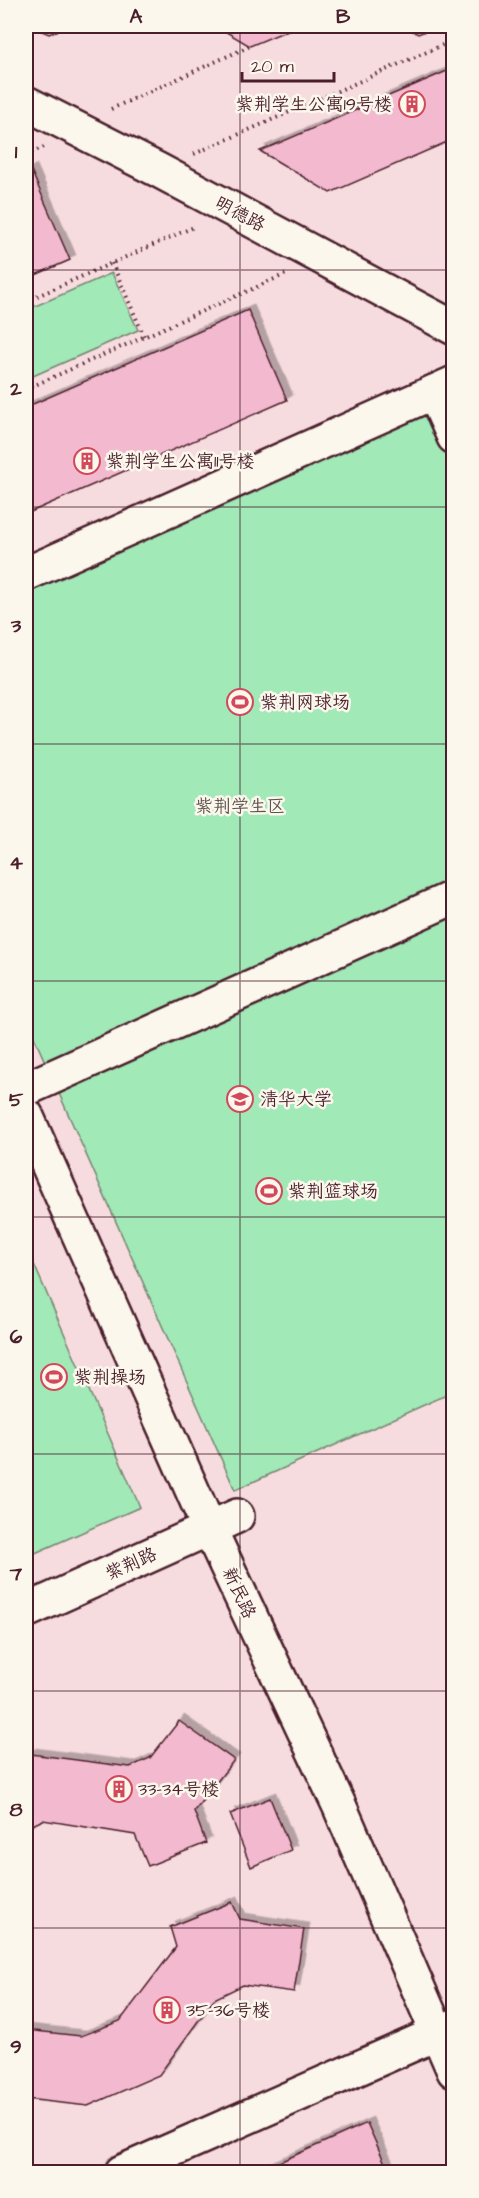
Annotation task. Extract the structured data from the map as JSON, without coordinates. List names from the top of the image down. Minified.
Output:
{"streets":{"street":["明德路","紫荆路","新民路"]},"crossings":[["紫荆路","新民路"]],"parks":["紫荆学生区"],"places":{"building":["紫荆学生公寓19号楼","紫荆学生公寓11号楼","33-34号楼","35-36号楼"],"sports":["紫荆网球场","紫荆篮球场","紫荆操场"],"school or university":["清华大学"]},"scale_bar":"20 m","grid":{"columns":["A","B"],"rows":["1","2","3","4","5","6","7","8","9"]}}
